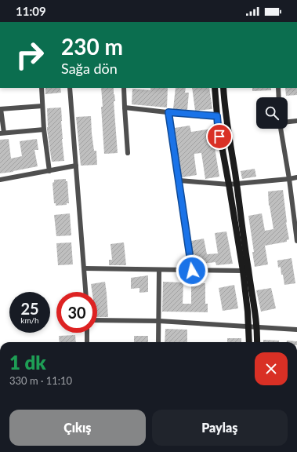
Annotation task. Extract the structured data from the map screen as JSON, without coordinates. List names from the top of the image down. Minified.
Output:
{"page":{"status":"11:09","turn":["230 m","Sağa dön"],"speed":"25 km/h","limit":"30","heading":["1 dk","330 m · 11:10"],"buttons":["Çıkış","Paylaş"]}}
